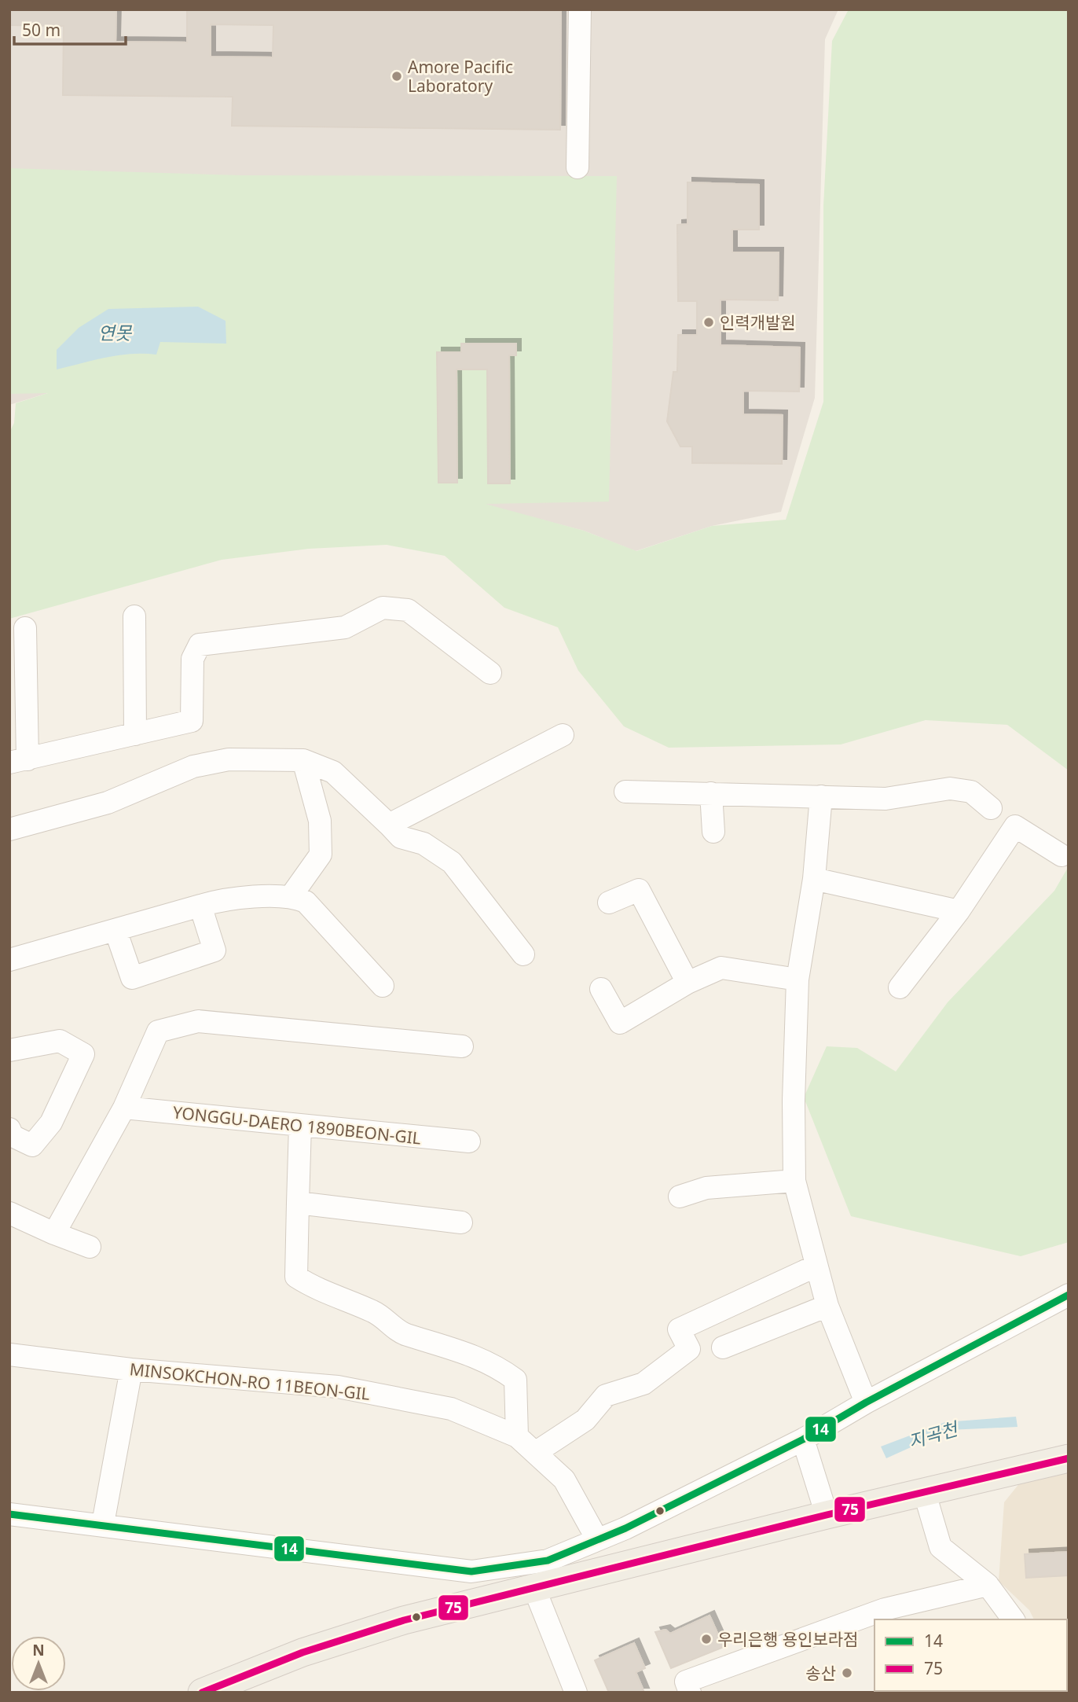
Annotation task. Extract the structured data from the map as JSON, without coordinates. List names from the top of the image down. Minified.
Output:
{"streets":{"street":["YONGGU-DAERO 1890BEON-GIL","MINSOKCHON-RO 11BEON-GIL"]},"water":["연못","지곡천"],"places":["Amore Pacific Laboratory","인력개발원","우리은행 용인보라점","송산"],"lines":["transit line 14","transit line 75"],"legend":["14","75"],"scale_bar":"50 m","north":"top"}
